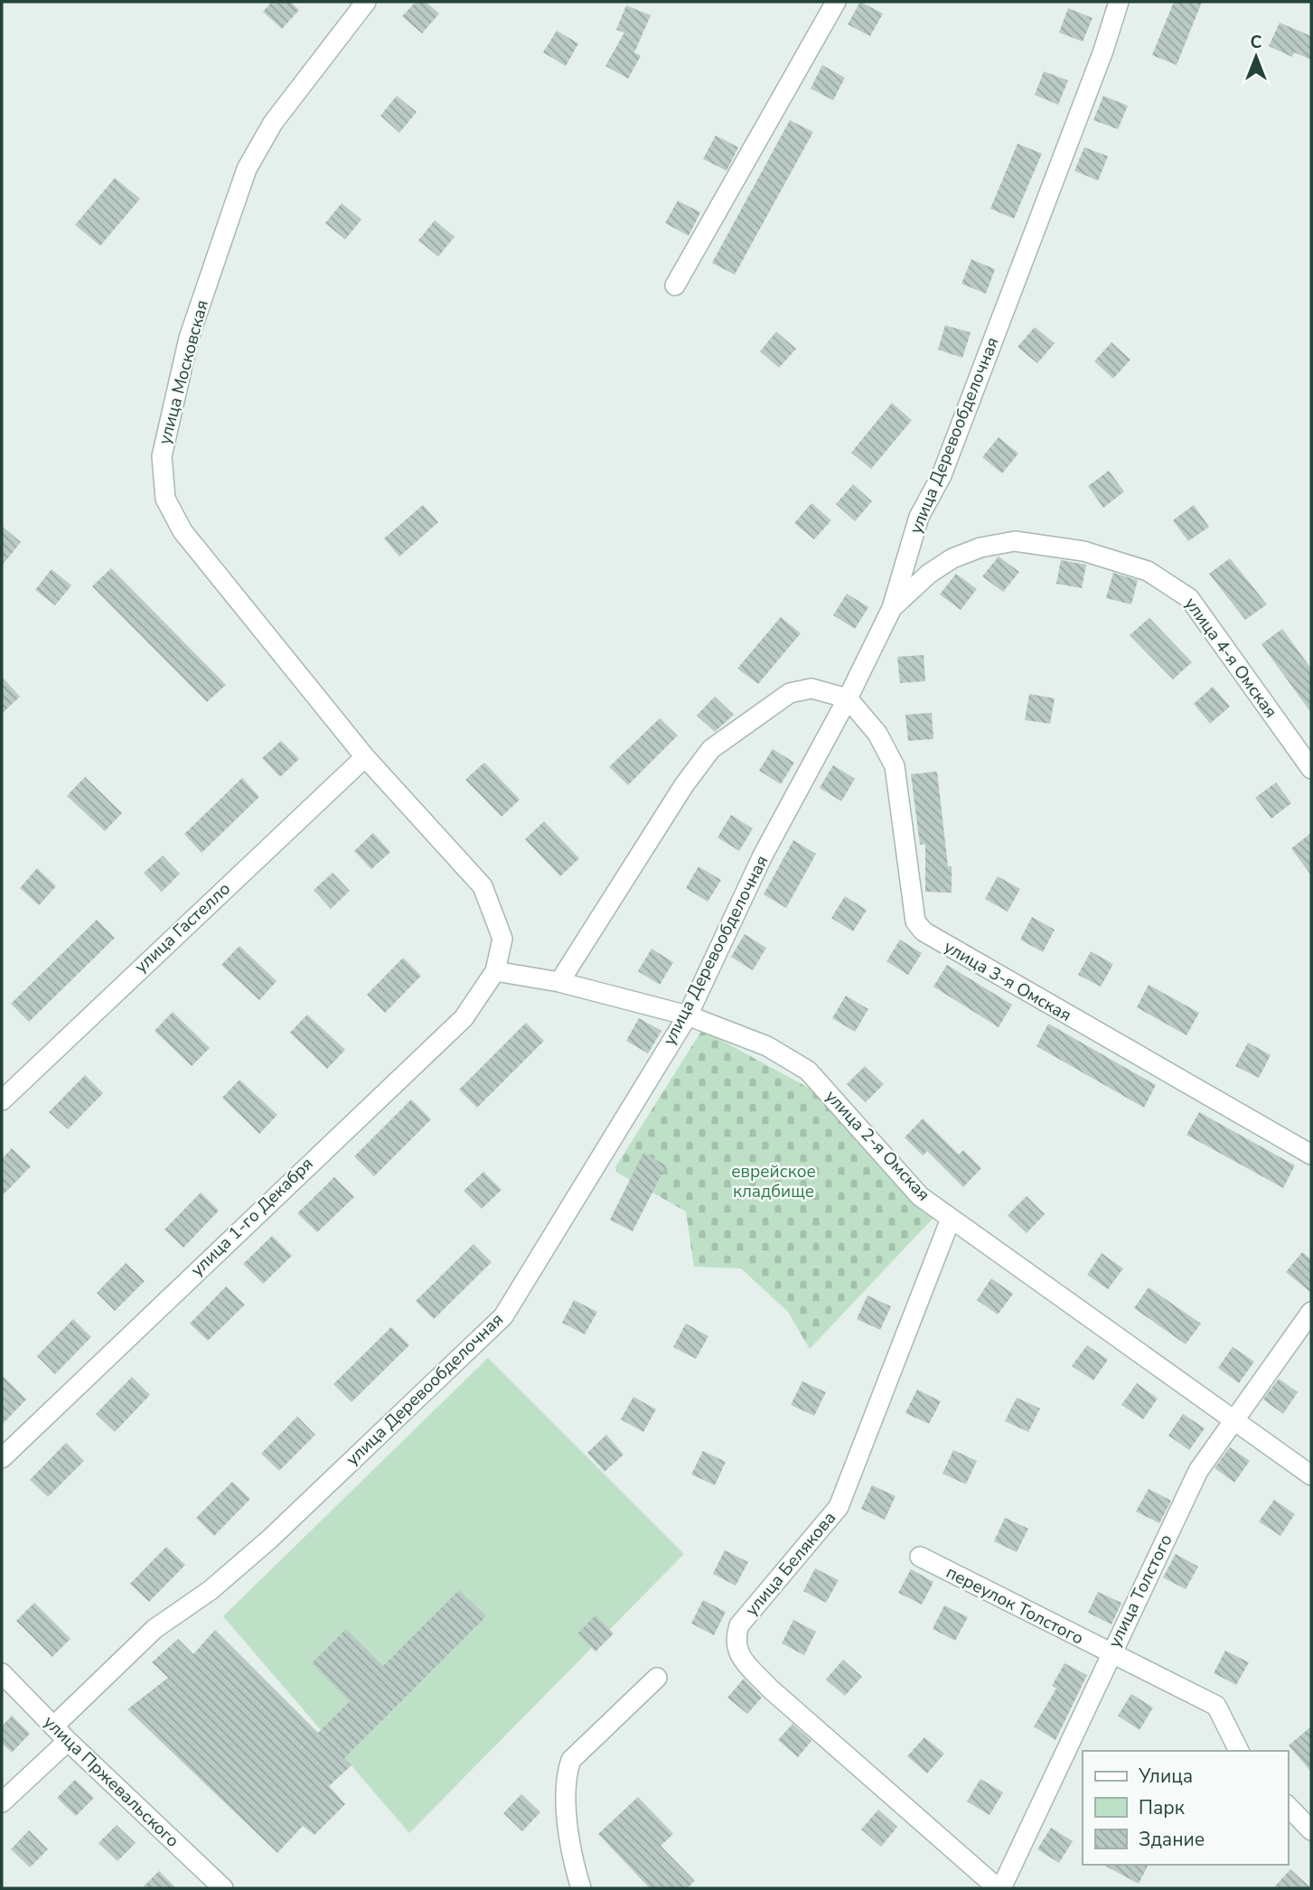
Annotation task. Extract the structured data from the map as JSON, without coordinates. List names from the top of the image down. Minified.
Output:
{"streets":{"street":["улица Московская","улица Деревообделочная","улица 4-я Омская","улица Гастелло","улица 3-я Омская","улица 2-я Омская","улица 1-го Декабря","улица Белякова","улица Толстого","переулок Толстого","улица Пржевальского"]},"crossings":[["улица Московская","улица Гастелло"],["улица Московская","улица 2-я Омская"],["улица Московская","улица 1-го Декабря"],["улица Деревообделочная","улица 4-я Омская"],["улица Деревообделочная","улица 3-я Омская"],["улица Деревообделочная","улица 2-я Омская"],["улица Деревообделочная","улица Пржевальского"],["улица 2-я Омская","улица 1-го Декабря"],["улица 2-я Омская","улица Белякова"],["улица 2-я Омская","улица Толстого"],["улица Белякова","улица Толстого"],["улица Толстого","переулок Толстого"]],"parks":["еврейское кладбище"],"legend":["Улица","Парк","Здание"],"north":"top"}
